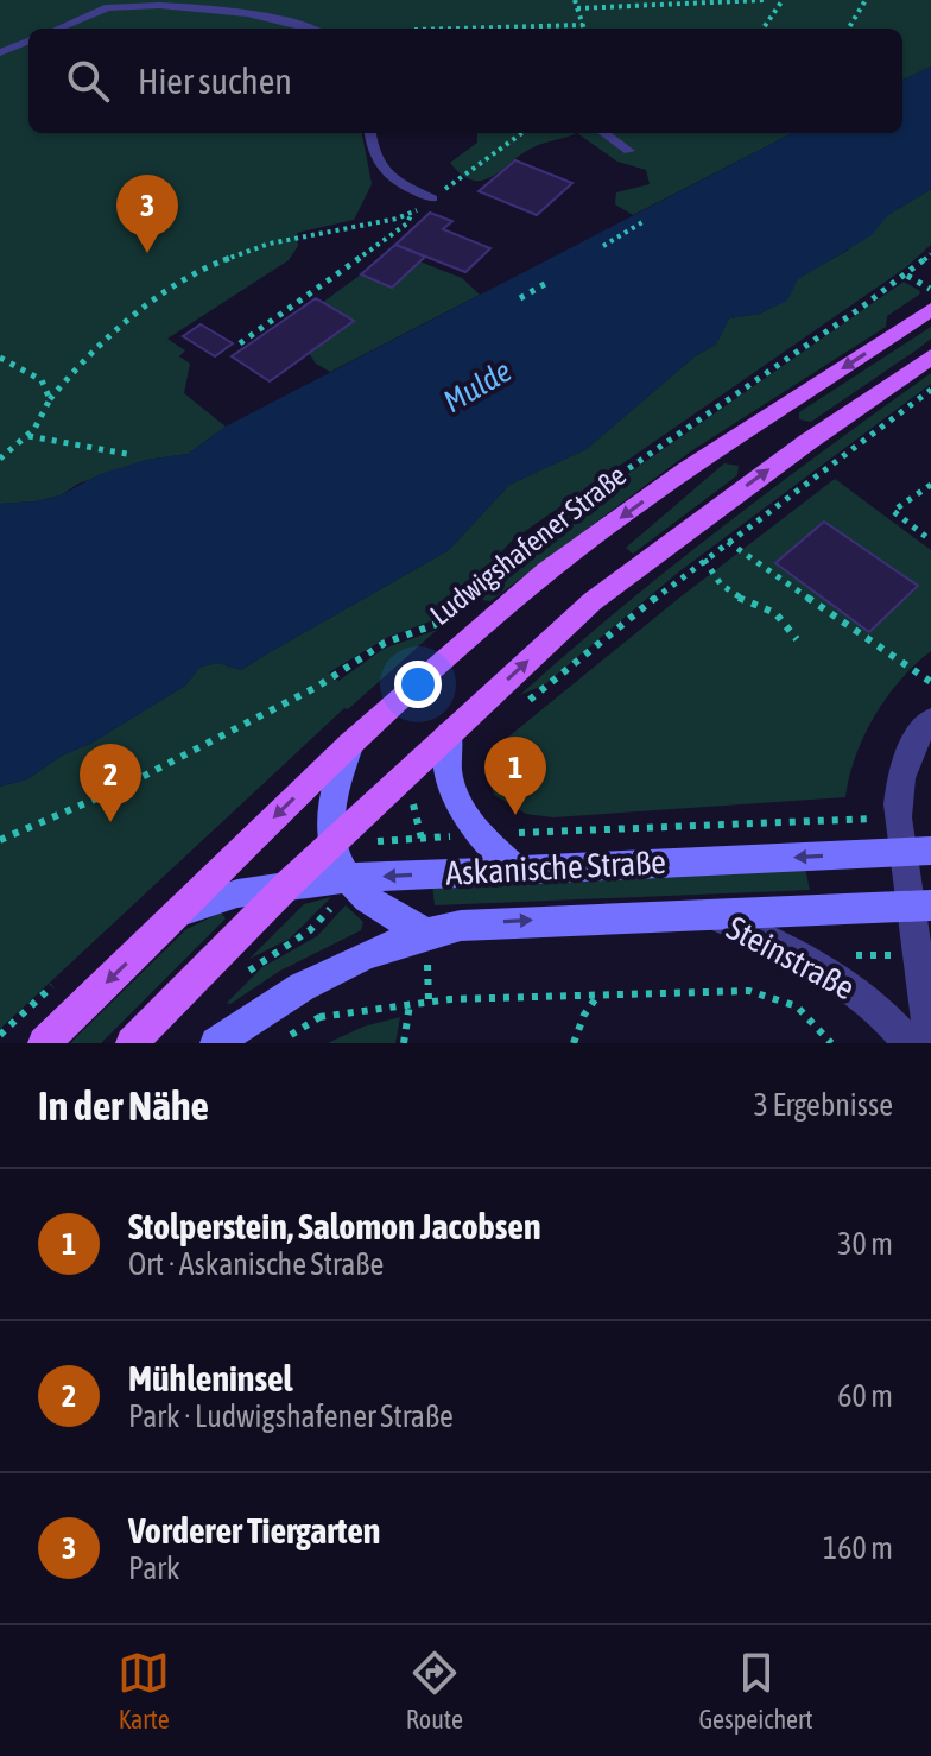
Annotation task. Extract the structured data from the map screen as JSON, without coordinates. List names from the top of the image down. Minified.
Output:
{"streets":{"main road":["Ludwigshafener Straße","Askanische Straße"],"street":["Steinstraße"]},"crossings":[["Ludwigshafener Straße","Askanische Straße"],["Askanische Straße","Steinstraße"]],"water":["Mulde"],"page":{"search":"Hier suchen","pins":["3","1","2"],"heading":["In der Nähe","3 Ergebnisse"],"list":[{"mark":"1","name":"Stolperstein, Salomon Jacobsen","note":"Ort · Askanische Straße","value":"30 m"},{"mark":"2","name":"Mühleninsel","note":"Park · Ludwigshafener Straße","value":"60 m"},{"mark":"3","name":"Vorderer Tiergarten","note":"Park","value":"160 m"}],"nav":["Karte","Route","Gespeichert"]}}
